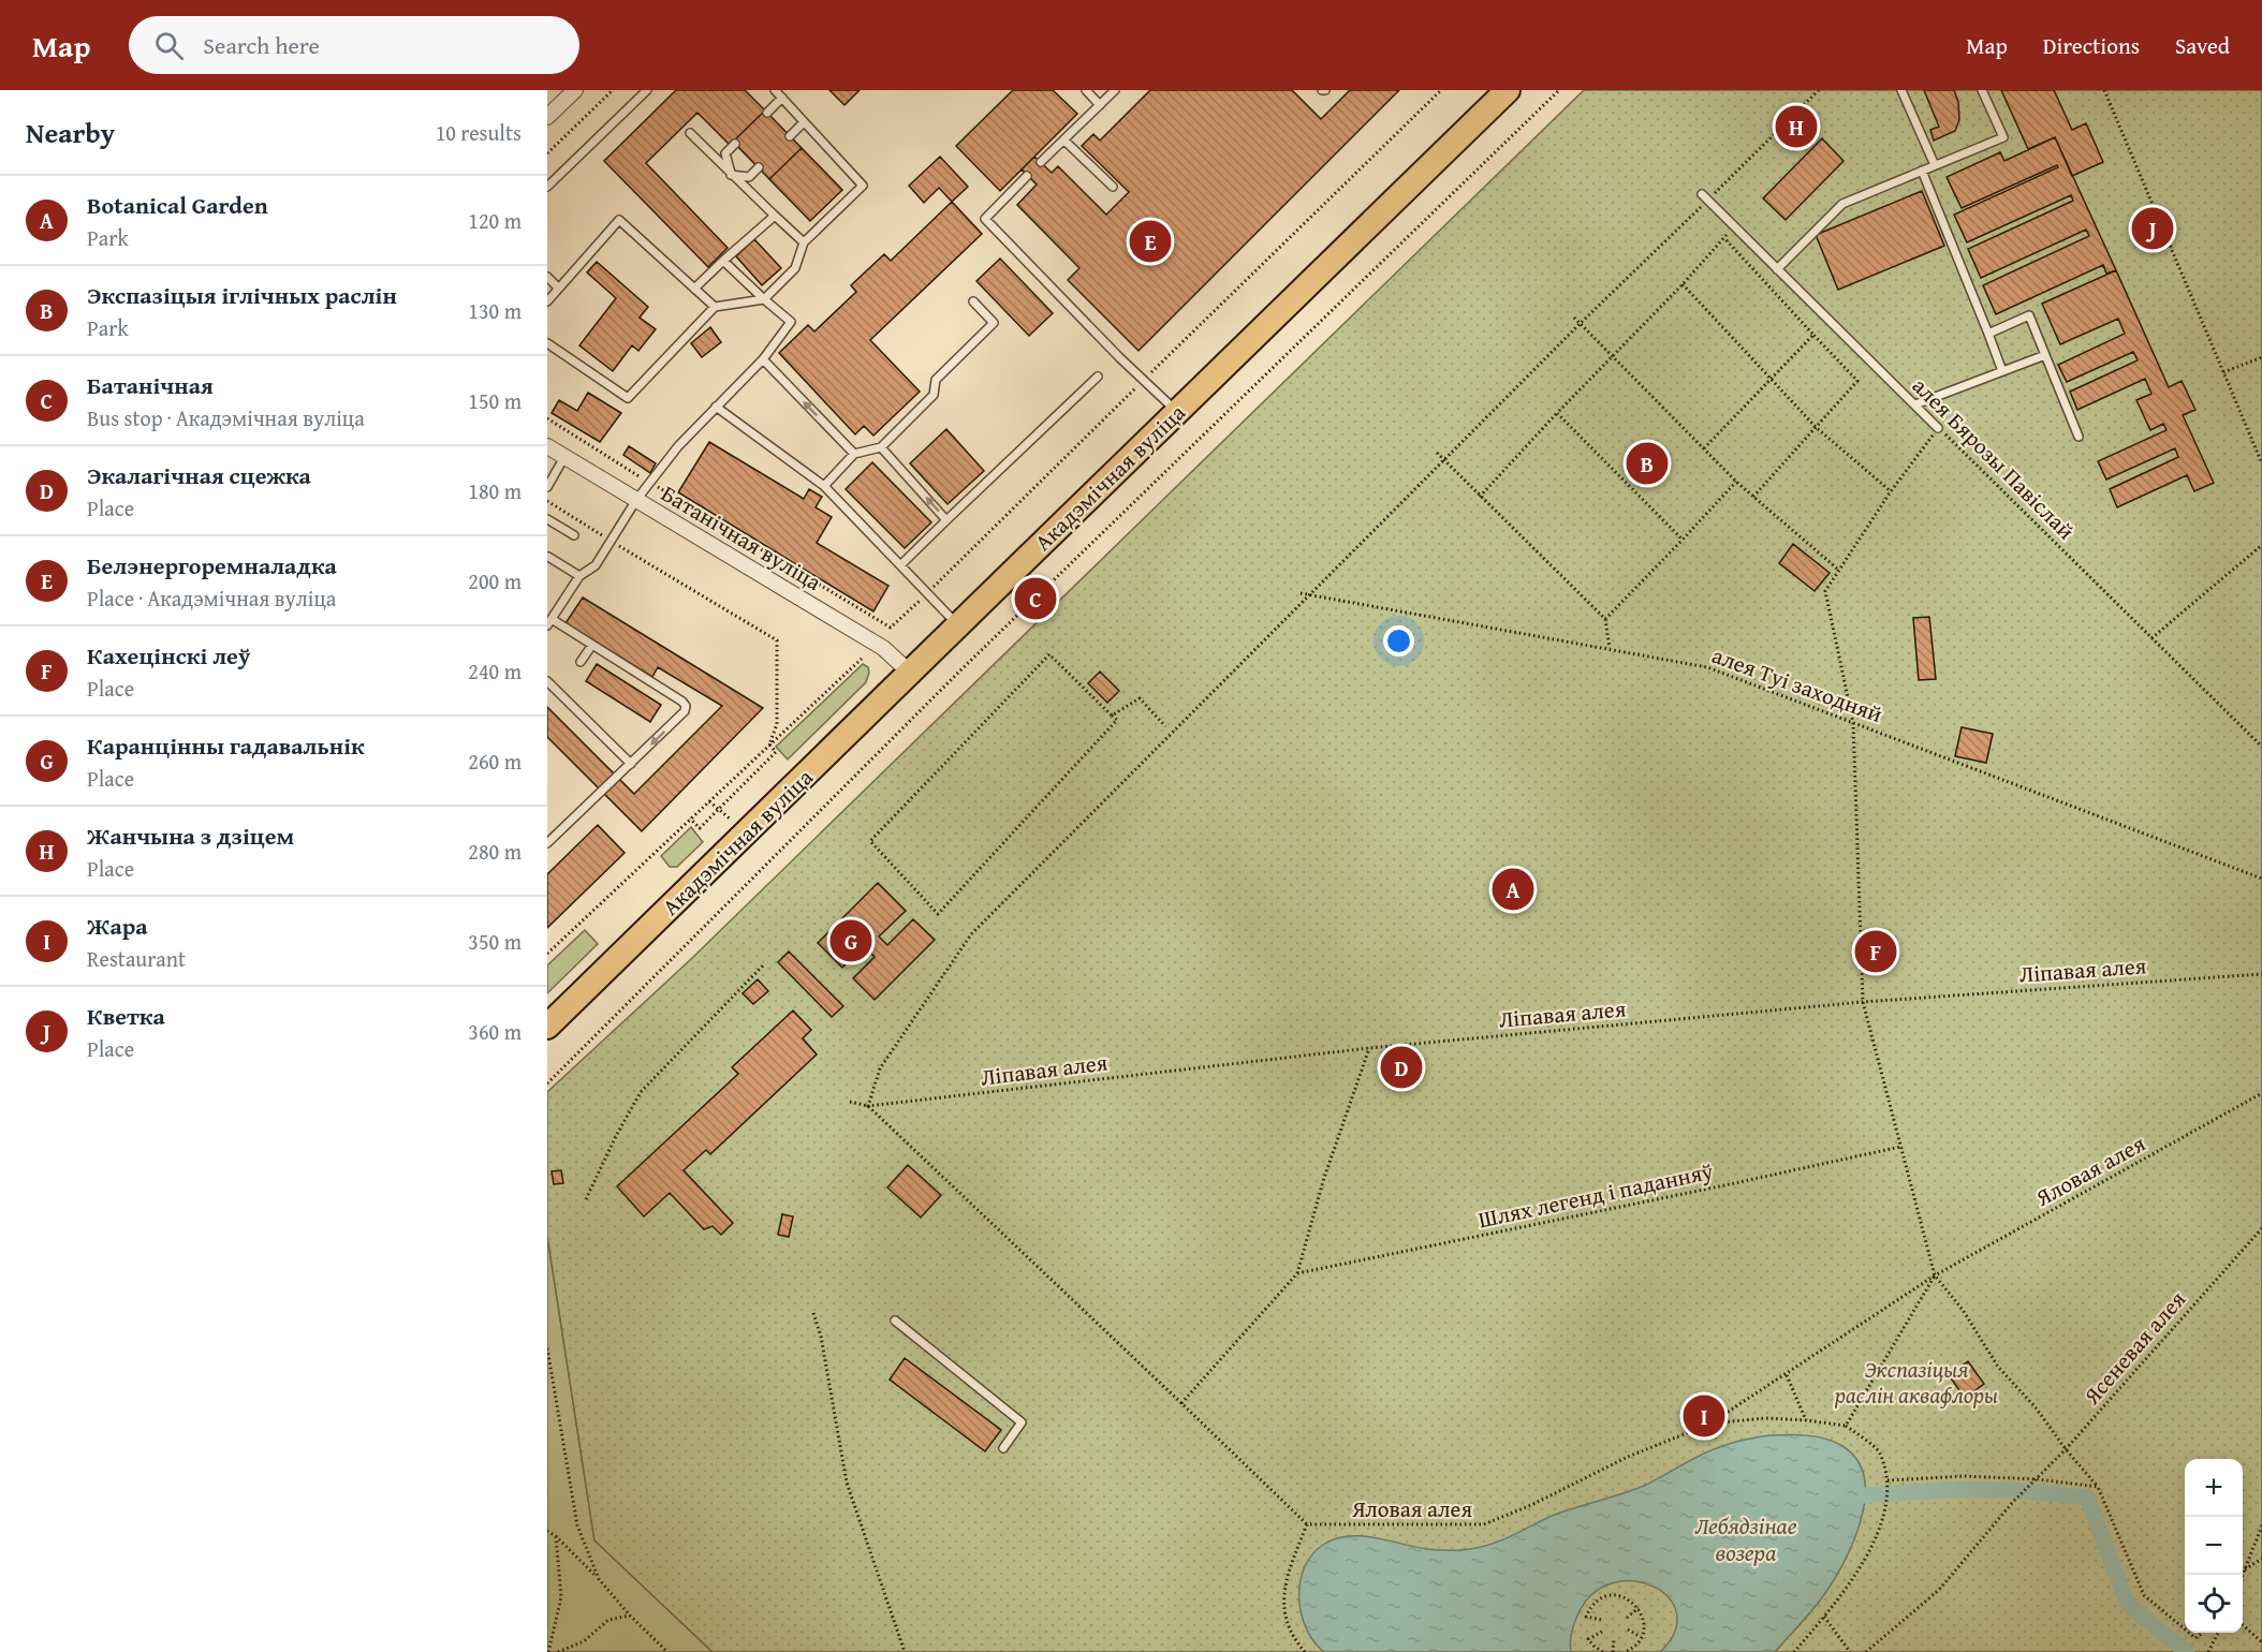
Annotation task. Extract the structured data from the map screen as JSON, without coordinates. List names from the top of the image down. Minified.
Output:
{"streets":{"main road":["Акадэмічная вуліца"],"street":["Батанічная вуліца"],"lane":["алея Бярозы Павіслай"],"path":["алея Туі заходняй","Ліпавая алея","Яловая алея","Шлях легенд і паданняў","Ясеневая алея"]},"crossings":[["Акадэмічная вуліца","Батанічная вуліца"]],"water":["Лебядзінае возера"],"parks":["Экспазіцыя раслін аквафлоры"],"page":{"header":"Map","search":"Search here","nav":["Map","Directions","Saved"],"heading":["Nearby","10 results"],"pins":["H","J","E","B","C","A","G","F","D","I"],"list":[{"mark":"A","name":"Botanical Garden","note":"Park","value":"120 m"},{"mark":"B","name":"Экспазіцыя іглічных раслін","note":"Park","value":"130 m"},{"mark":"C","name":"Батанічная","note":"Bus stop · Акадэмічная вуліца","value":"150 m"},{"mark":"D","name":"Экалагічная сцежка","note":"Place","value":"180 m"},{"mark":"E","name":"Белэнергоремналадка","note":"Place · Акадэмічная вуліца","value":"200 m"},{"mark":"F","name":"Кахецінскі леў","note":"Place","value":"240 m"},{"mark":"G","name":"Каранцінны гадавальнік","note":"Place","value":"260 m"},{"mark":"H","name":"Жанчына з дзіцем","note":"Place","value":"280 m"},{"mark":"I","name":"Жара","note":"Restaurant","value":"350 m"},{"mark":"J","name":"Кветка","note":"Place","value":"360 m"}],"map_buttons":["+","−"]}}
